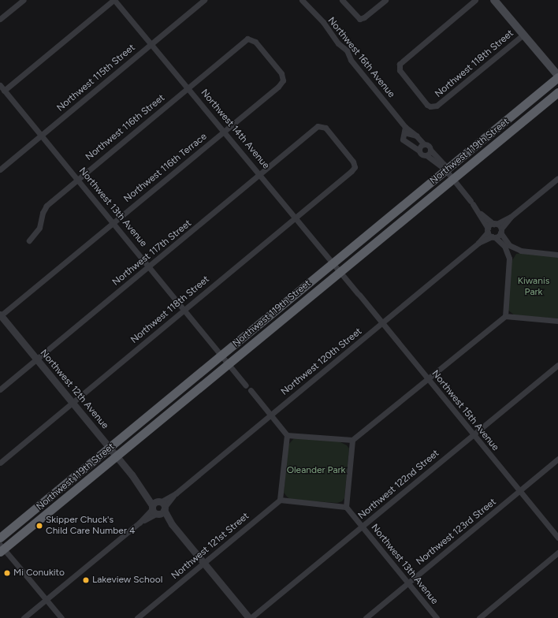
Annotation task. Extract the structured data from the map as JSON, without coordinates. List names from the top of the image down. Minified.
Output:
{"streets":{"highway":["Northwest 119th Street"],"street":["Northwest 16th Avenue","Northwest 118th Street","Northwest 115th Street","Northwest 116th Street","Northwest 14th Avenue","Northwest 116th Terrace","Northwest 13th Avenue","Northwest 117th Street","Northwest 120th Street","Northwest 12th Avenue","Northwest 15th Avenue","Northwest 122nd Street","Northwest 123rd Street","Northwest 121st Street"]},"crossings":[["Northwest 16th Avenue","Northwest 119th Street"],["Northwest 118th Street","Northwest 14th Avenue"],["Northwest 118th Street","Northwest 13th Avenue"],["Northwest 118th Street","Northwest 117th Street"],["Northwest 118th Street","Northwest 12th Avenue"],["Northwest 115th Street","Northwest 14th Avenue"],["Northwest 115th Street","Northwest 13th Avenue"],["Northwest 116th Street","Northwest 14th Avenue"],["Northwest 116th Street","Northwest 116th Terrace"],["Northwest 116th Street","Northwest 13th Avenue"],["Northwest 14th Avenue","Northwest 119th Street"],["Northwest 14th Avenue","Northwest 116th Terrace"],["Northwest 14th Avenue","Northwest 117th Street"],["Northwest 14th Avenue","Northwest 15th Avenue"],["Northwest 119th Street","Northwest 13th Avenue"],["Northwest 119th Street","Northwest 12th Avenue"],["Northwest 119th Street","Northwest 15th Avenue"],["Northwest 116th Terrace","Northwest 13th Avenue"],["Northwest 116th Terrace","Northwest 12th Avenue"],["Northwest 13th Avenue","Northwest 117th Street"],["Northwest 13th Avenue","Northwest 122nd Street"],["Northwest 13th Avenue","Northwest 123rd Street"],["Northwest 117th Street","Northwest 12th Avenue"],["Northwest 120th Street","Northwest 12th Avenue"],["Northwest 120th Street","Northwest 15th Avenue"],["Northwest 12th Avenue","Northwest 122nd Street"],["Northwest 12th Avenue","Northwest 121st Street"],["Northwest 15th Avenue","Northwest 122nd Street"],["Northwest 15th Avenue","Northwest 123rd Street"]],"parks":["Kiwanis Park","Oleander Park"],"places":["Skipper Chuck's Child Care Number 4","Mi Conukito","Lakeview School"]}
